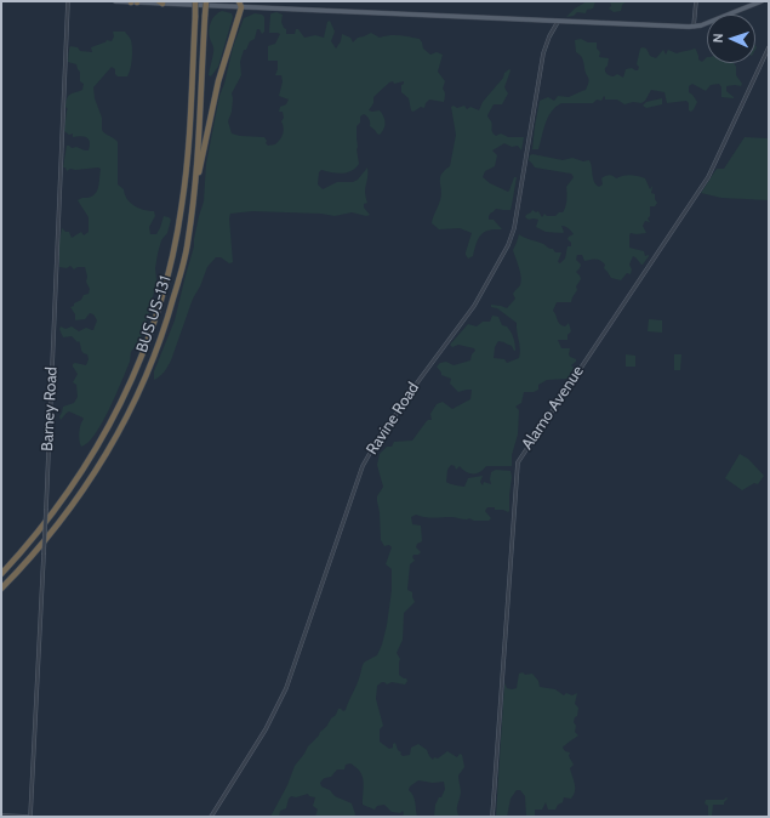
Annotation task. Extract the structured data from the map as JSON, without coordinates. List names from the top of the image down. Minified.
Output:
{"streets":{"highway":["BUS US-131"],"street":["Alamo Avenue","Barney Road","Ravine Road"]},"north":"left"}
